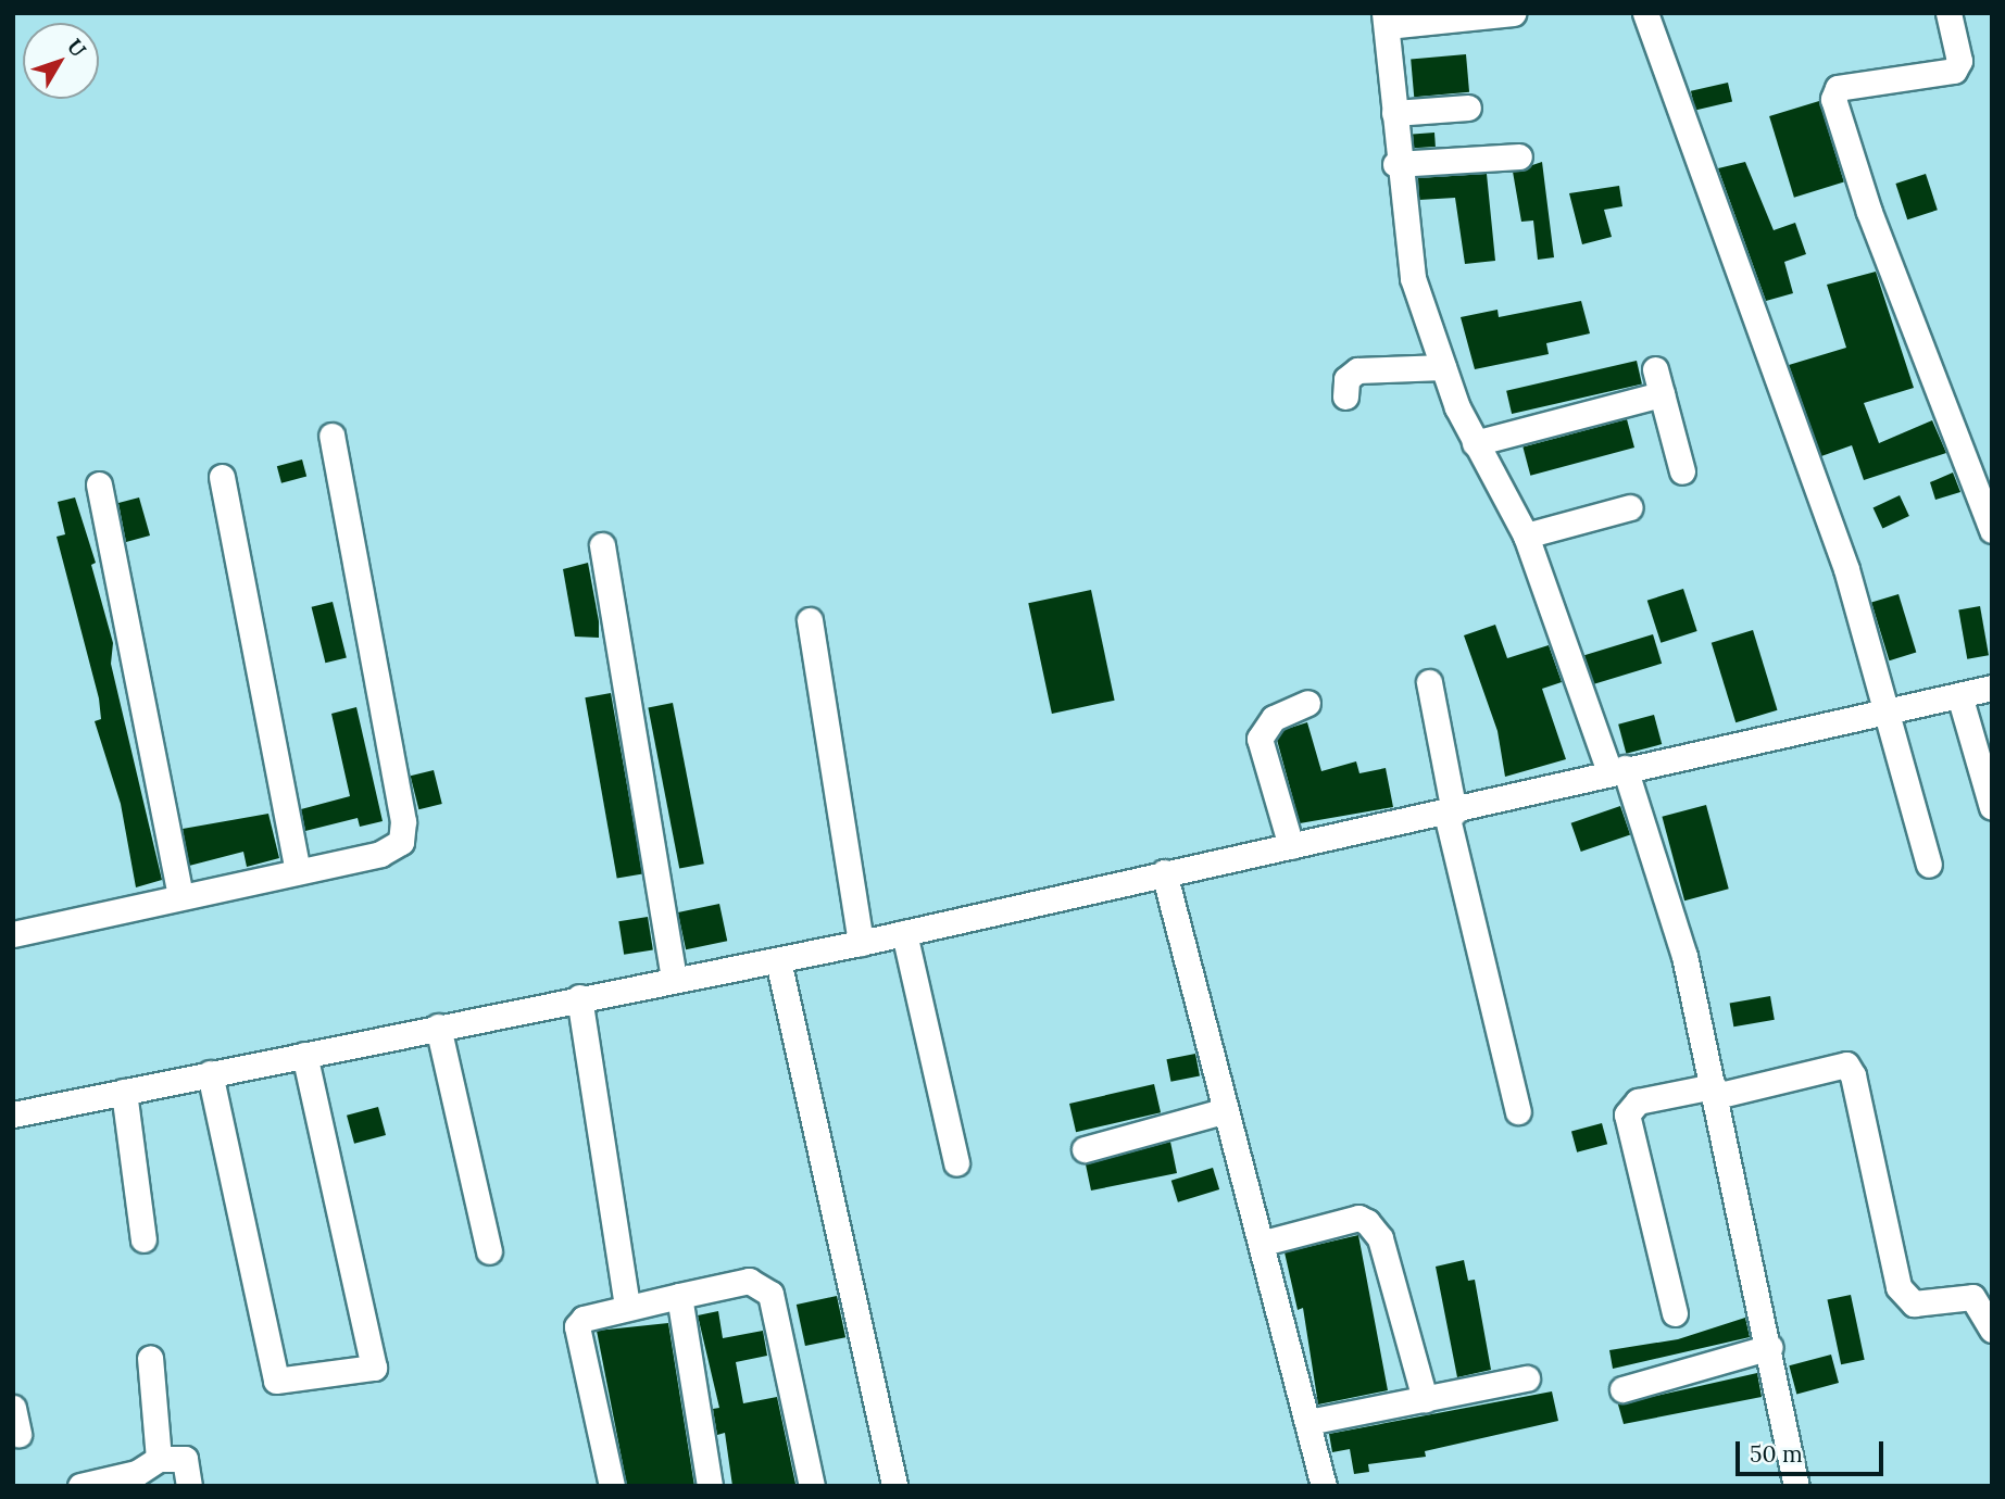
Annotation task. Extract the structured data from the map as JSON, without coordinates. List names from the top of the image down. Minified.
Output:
{"scale_bar":"50 m","north":"top right"}
